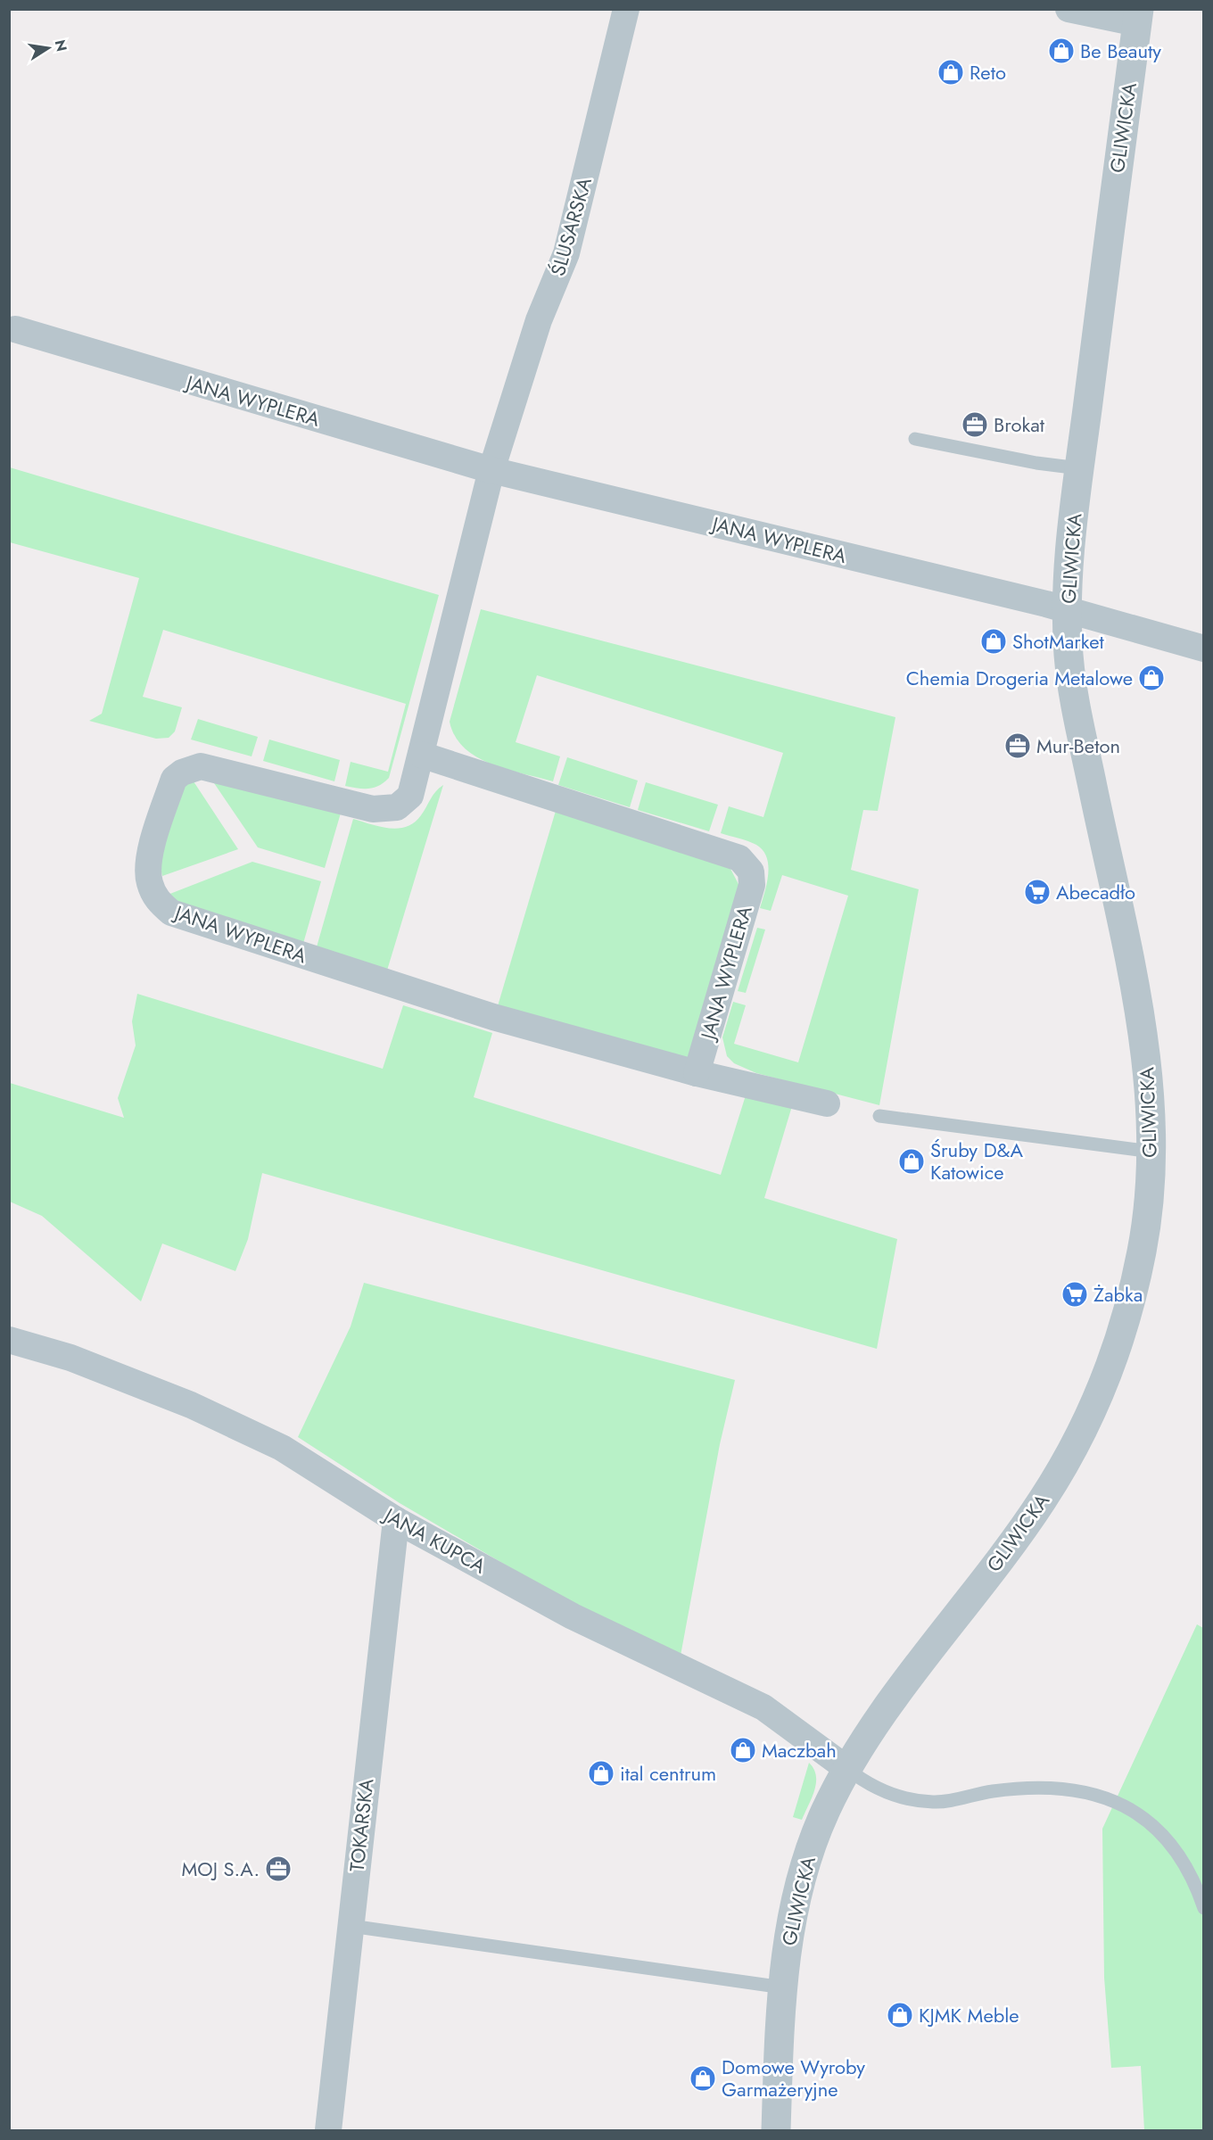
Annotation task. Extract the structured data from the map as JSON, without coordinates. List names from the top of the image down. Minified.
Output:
{"streets":{"street":["GLIWICKA","ŚLUSARSKA","JANA WYPLERA","JANA KUPCA","TOKARSKA"]},"crossings":[["GLIWICKA","JANA WYPLERA"],["GLIWICKA","JANA KUPCA"],["ŚLUSARSKA","JANA WYPLERA"],["JANA KUPCA","TOKARSKA"]],"places":{"shop":["Be Beauty","Reto","ShotMarket","Chemia Drogeria Metalowe","Śruby D&A Katowice","Maczbah","ital centrum","KJMK Meble","Domowe Wyroby Garmażeryjne"],"office":["Brokat","Mur-Beton","MOJ S.A."],"supermarket":["Abecadło","Żabka"]},"north":"right"}
